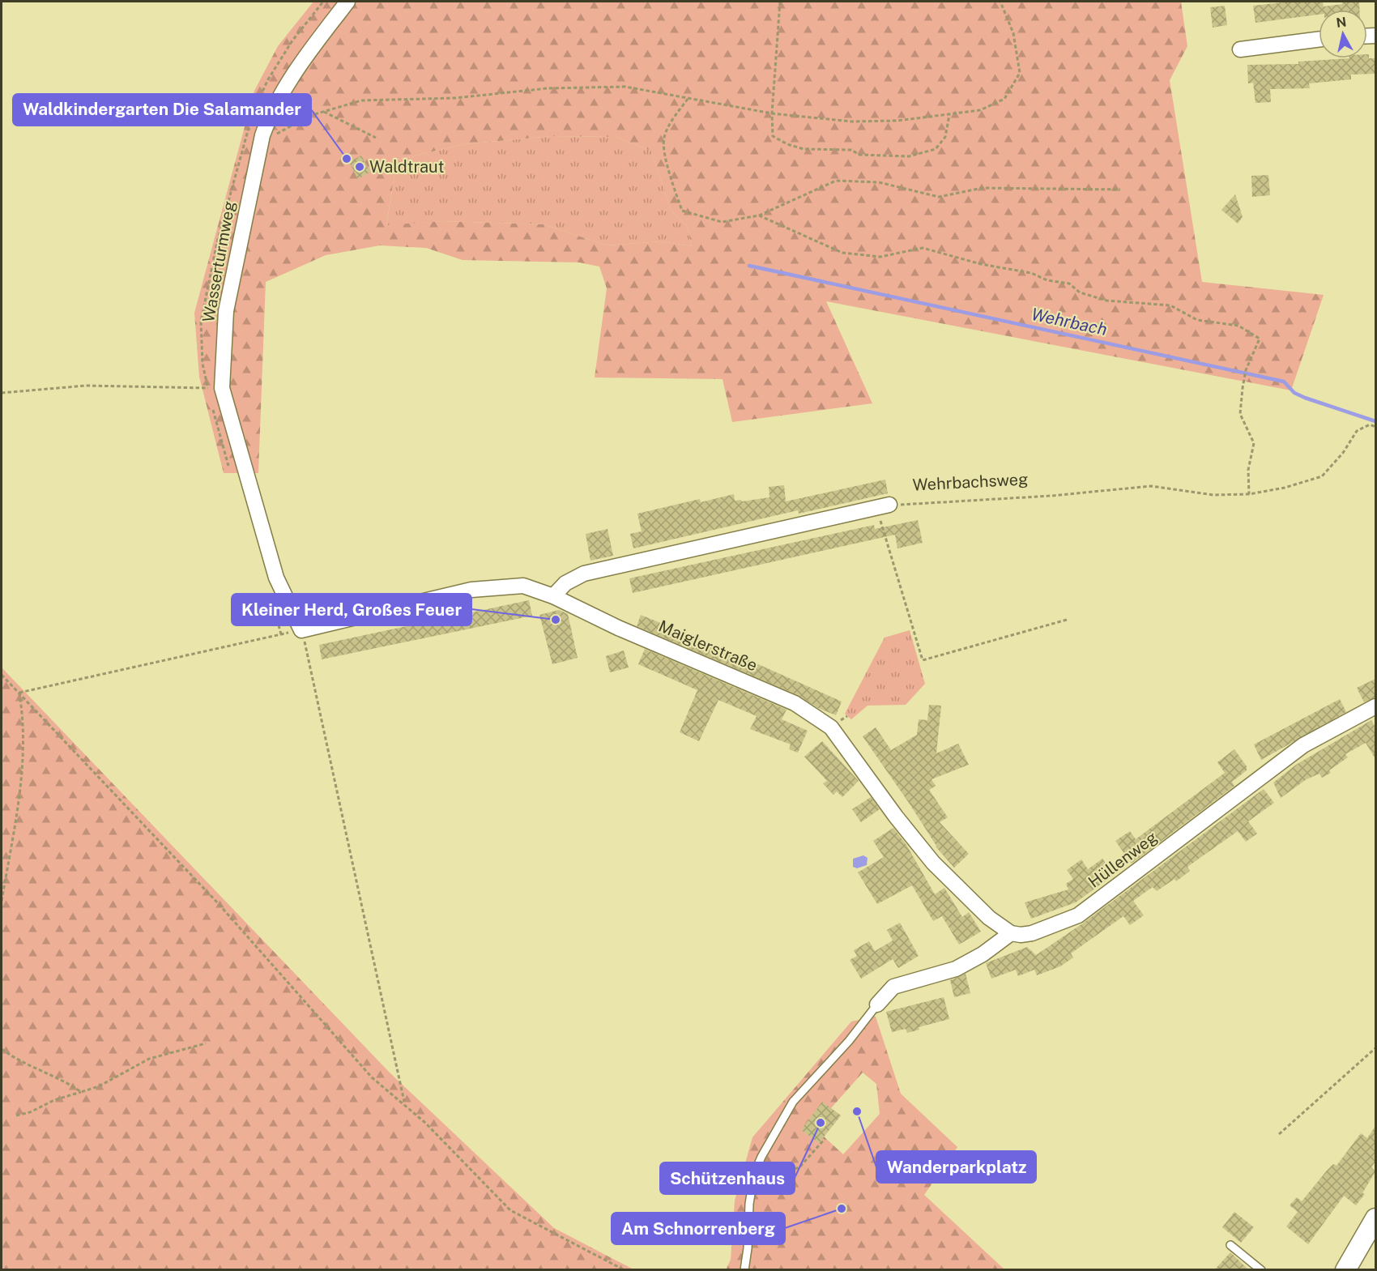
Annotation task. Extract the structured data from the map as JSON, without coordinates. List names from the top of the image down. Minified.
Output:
{"streets":{"street":["Wasserturmweg","Maiglerstraße","Hüllenweg"],"path":["Wehrbachsweg"]},"crossings":[["Wasserturmweg","Maiglerstraße"],["Maiglerstraße","Hüllenweg"]],"water":["Wehrbach"],"places":["Waldkindergarten Die Salamander","Waldtraut","Kleiner Herd, Großes Feuer","Wanderparkplatz","Schützenhaus","Am Schnorrenberg"],"north":"top"}
